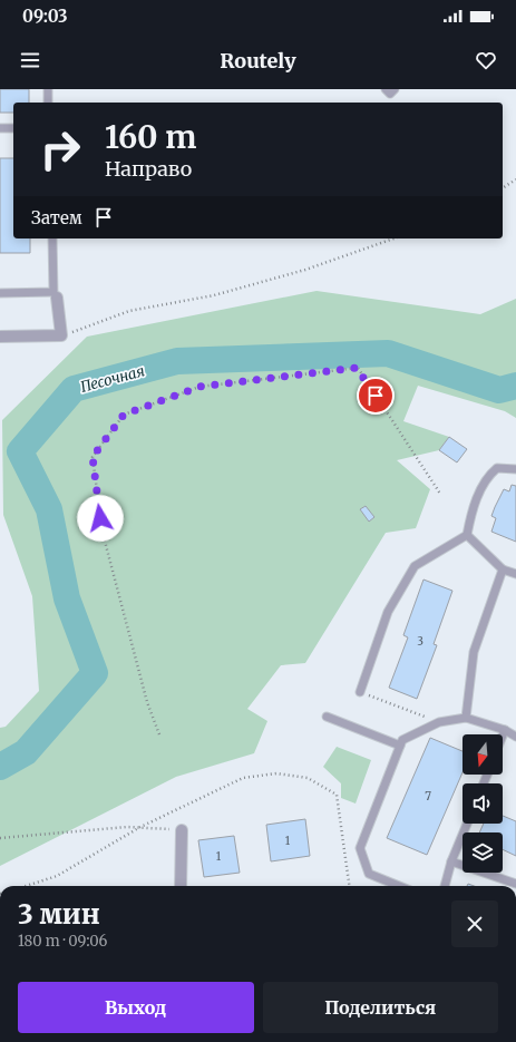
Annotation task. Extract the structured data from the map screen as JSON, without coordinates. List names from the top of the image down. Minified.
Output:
{"water":["Песочная"],"house_numbers":["3","7","1","1"],"north":"bottom","page":{"status":"09:03","header":"Routely","turn":["160 m","Направо"],"then":"Затем","heading":["3 мин","180 m · 09:06"],"buttons":["Выход","Поделиться"]}}
